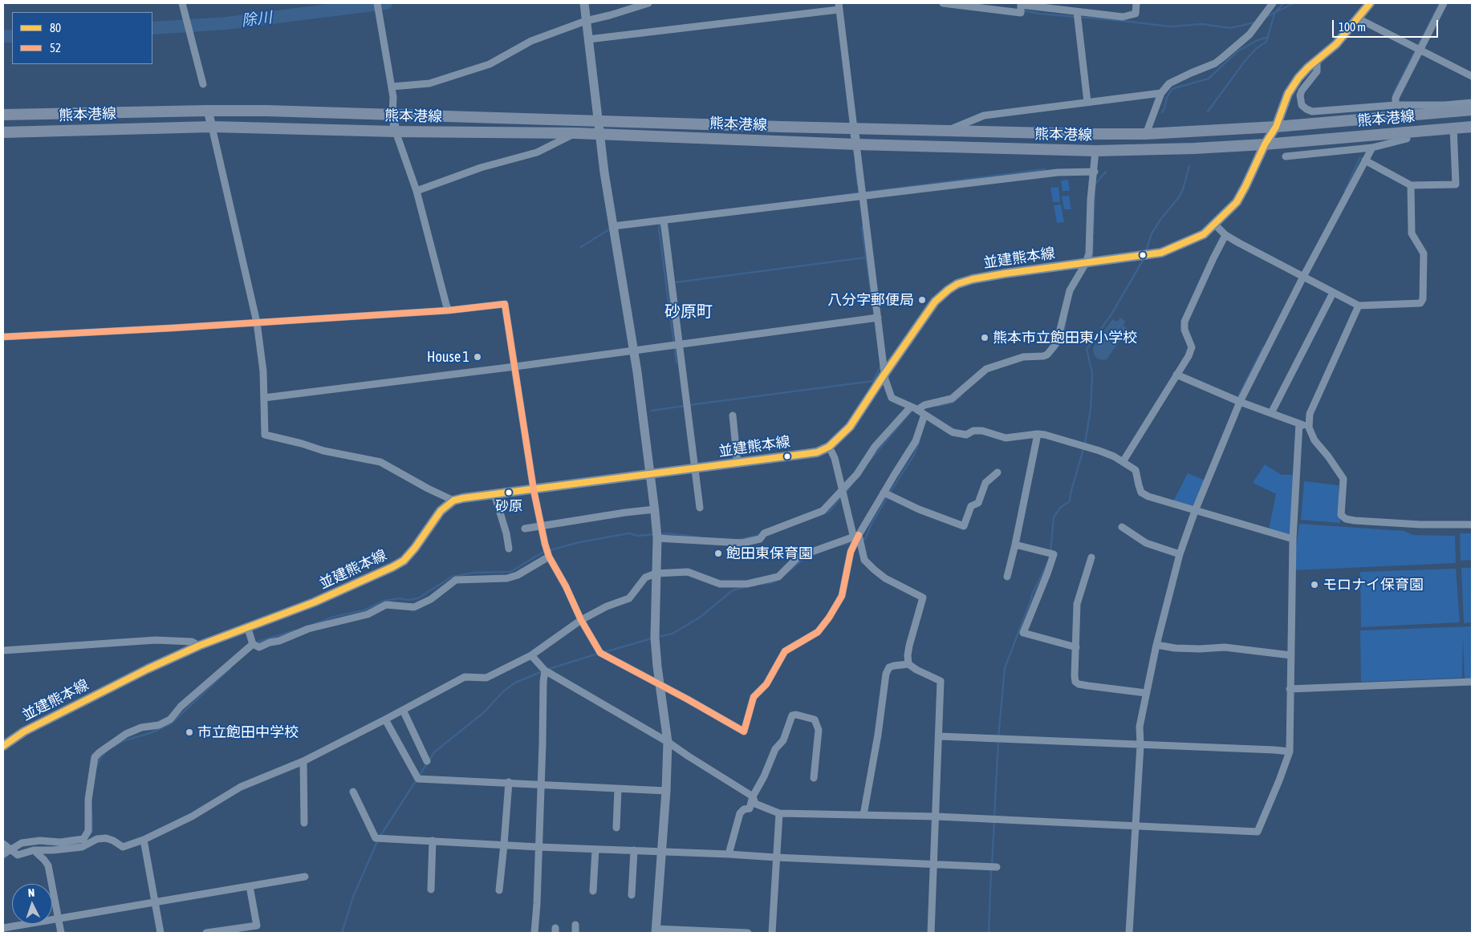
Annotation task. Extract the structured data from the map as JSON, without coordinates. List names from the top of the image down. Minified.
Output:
{"streets":{"main road":["熊本港線","並建熊本線"]},"crossings":[["熊本港線","並建熊本線"]],"districts":["砂原町"],"water":["除川"],"places":["八分字郵便局","熊本市立飽田東小学校","House 1","砂原","飽田東保育園","モロナイ保育園","市立飽田中学校"],"lines":["transit line 80","transit line 52"],"legend":["80","52"],"scale_bar":"100 m","north":"top"}
